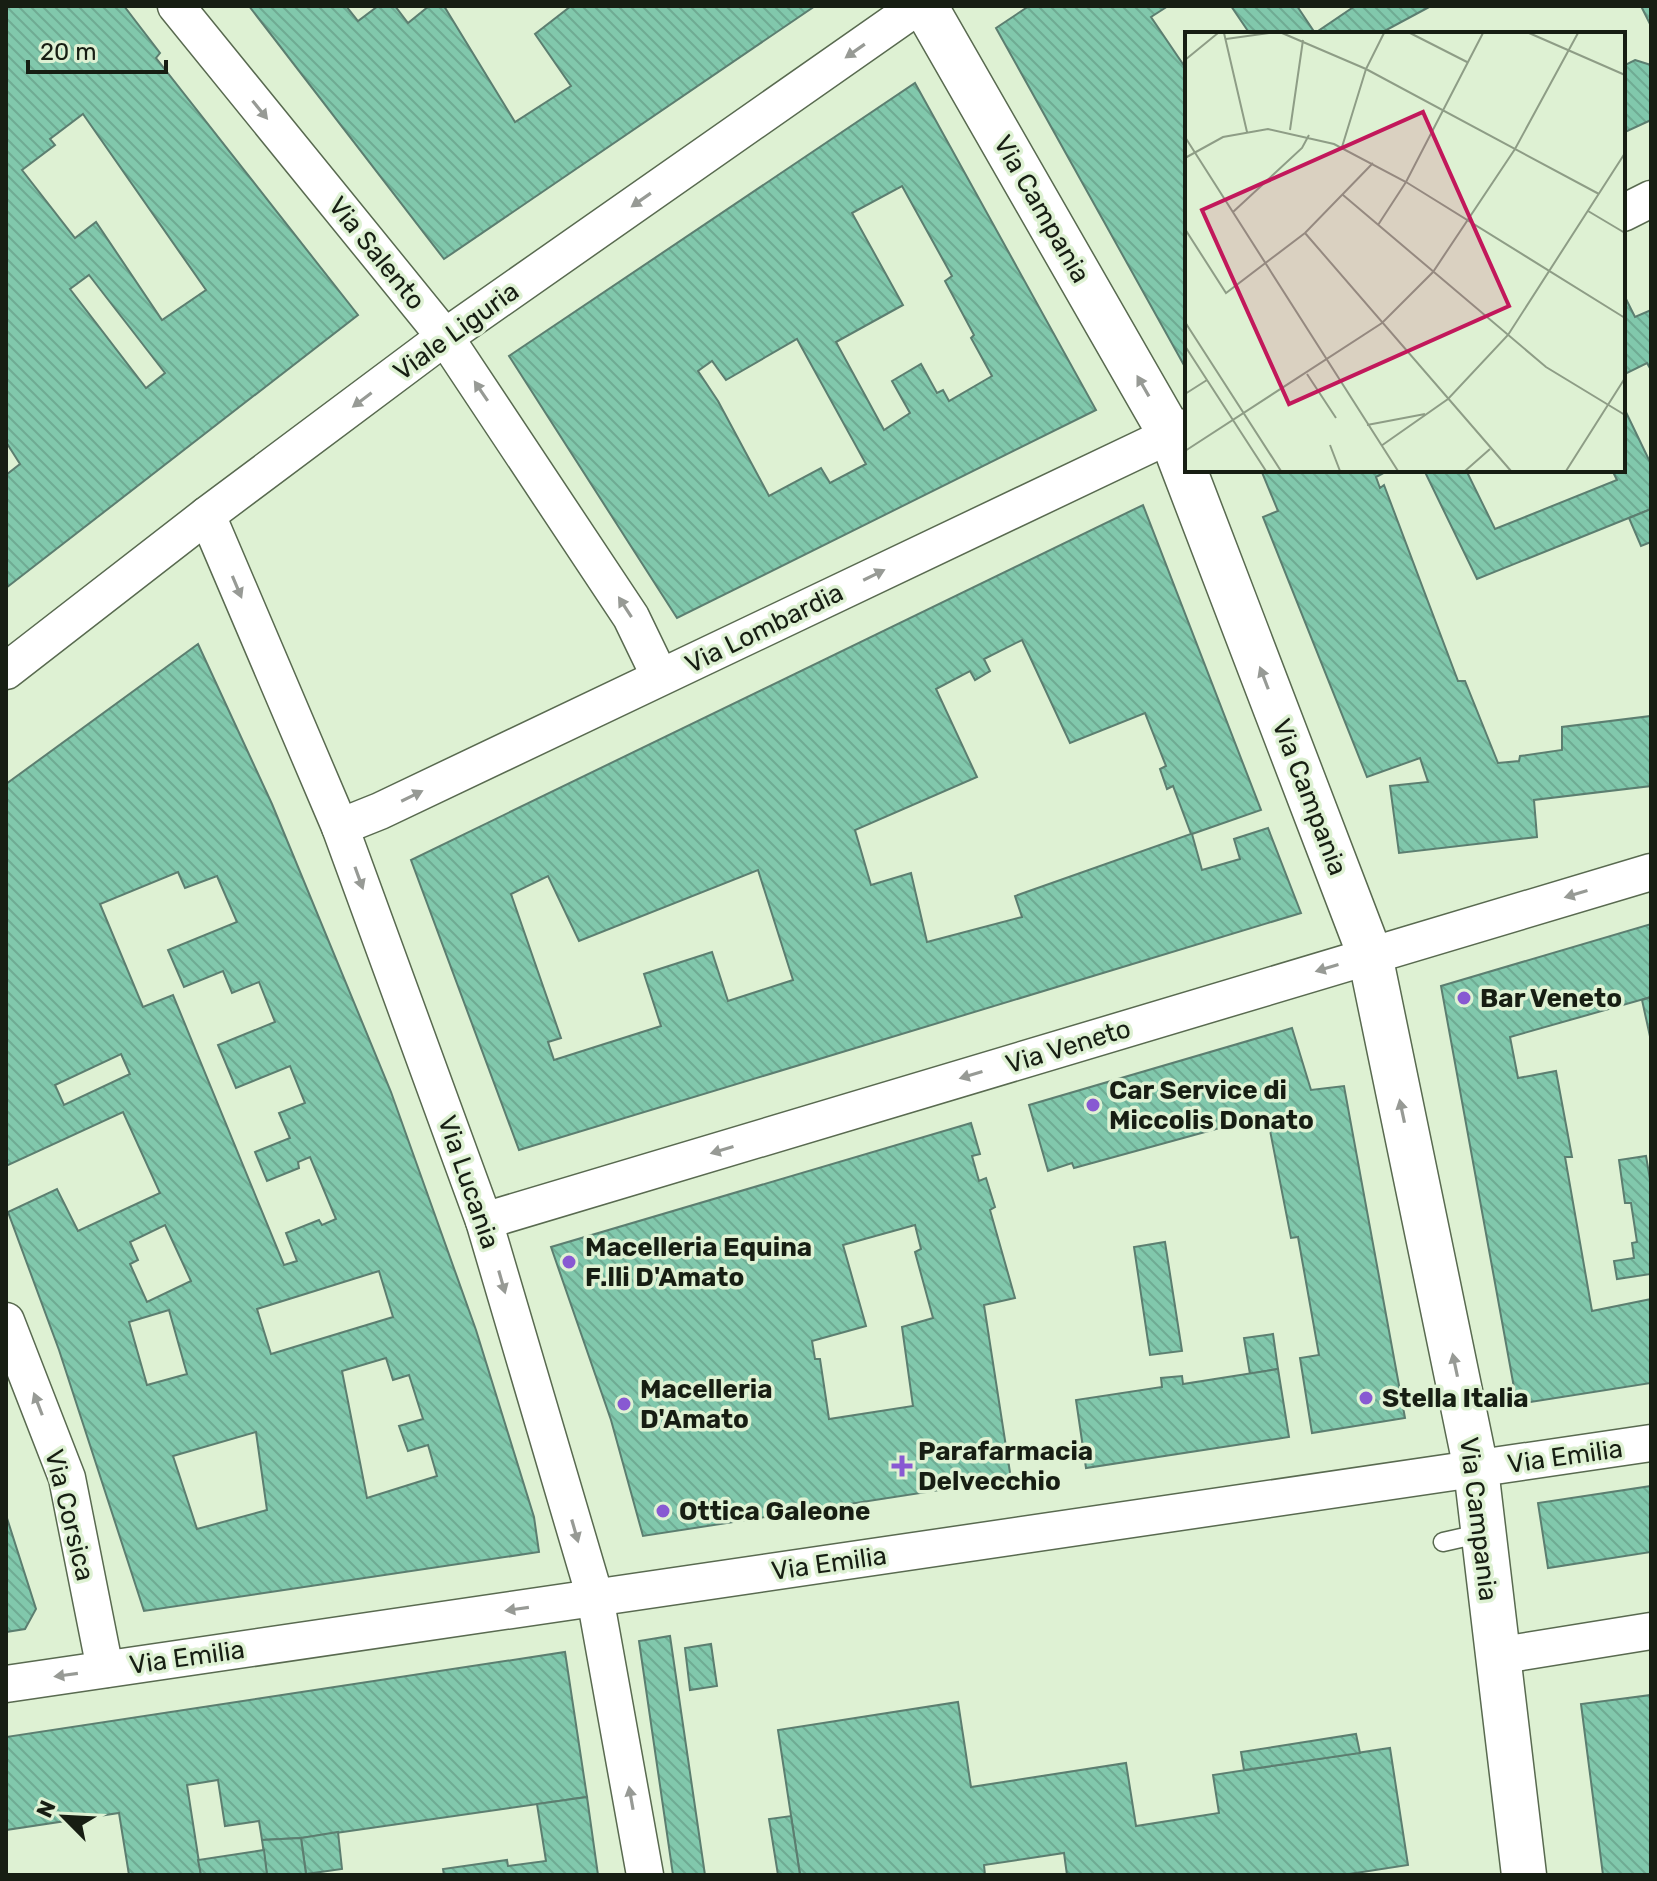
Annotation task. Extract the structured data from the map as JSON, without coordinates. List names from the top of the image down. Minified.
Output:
{"streets":{"street":["Via Campania","Via Salento","Viale Liguria","Via Lombardia","Via Veneto","Via Lucania","Via Emilia","Via Corsica"]},"crossings":[["Via Campania","Via Lombardia"],["Via Campania","Via Veneto"],["Via Campania","Via Emilia"],["Via Salento","Viale Liguria"],["Via Salento","Via Lombardia"],["Viale Liguria","Via Lucania"],["Via Lombardia","Via Lucania"],["Via Veneto","Via Lucania"],["Via Lucania","Via Emilia"],["Via Emilia","Via Corsica"]],"one_way":["Via Campania","Viale Liguria","Via Lombardia","Via Veneto","Via Emilia","Via Corsica"],"places":{"other":["Bar Veneto","Car Service di Miccolis Donato","Macelleria Equina F.lli D'Amato","Stella Italia","Macelleria D'Amato","Ottica Galeone"],"health":["Parafarmacia Delvecchio"]},"scale_bar":"20 m","north":"top left"}
